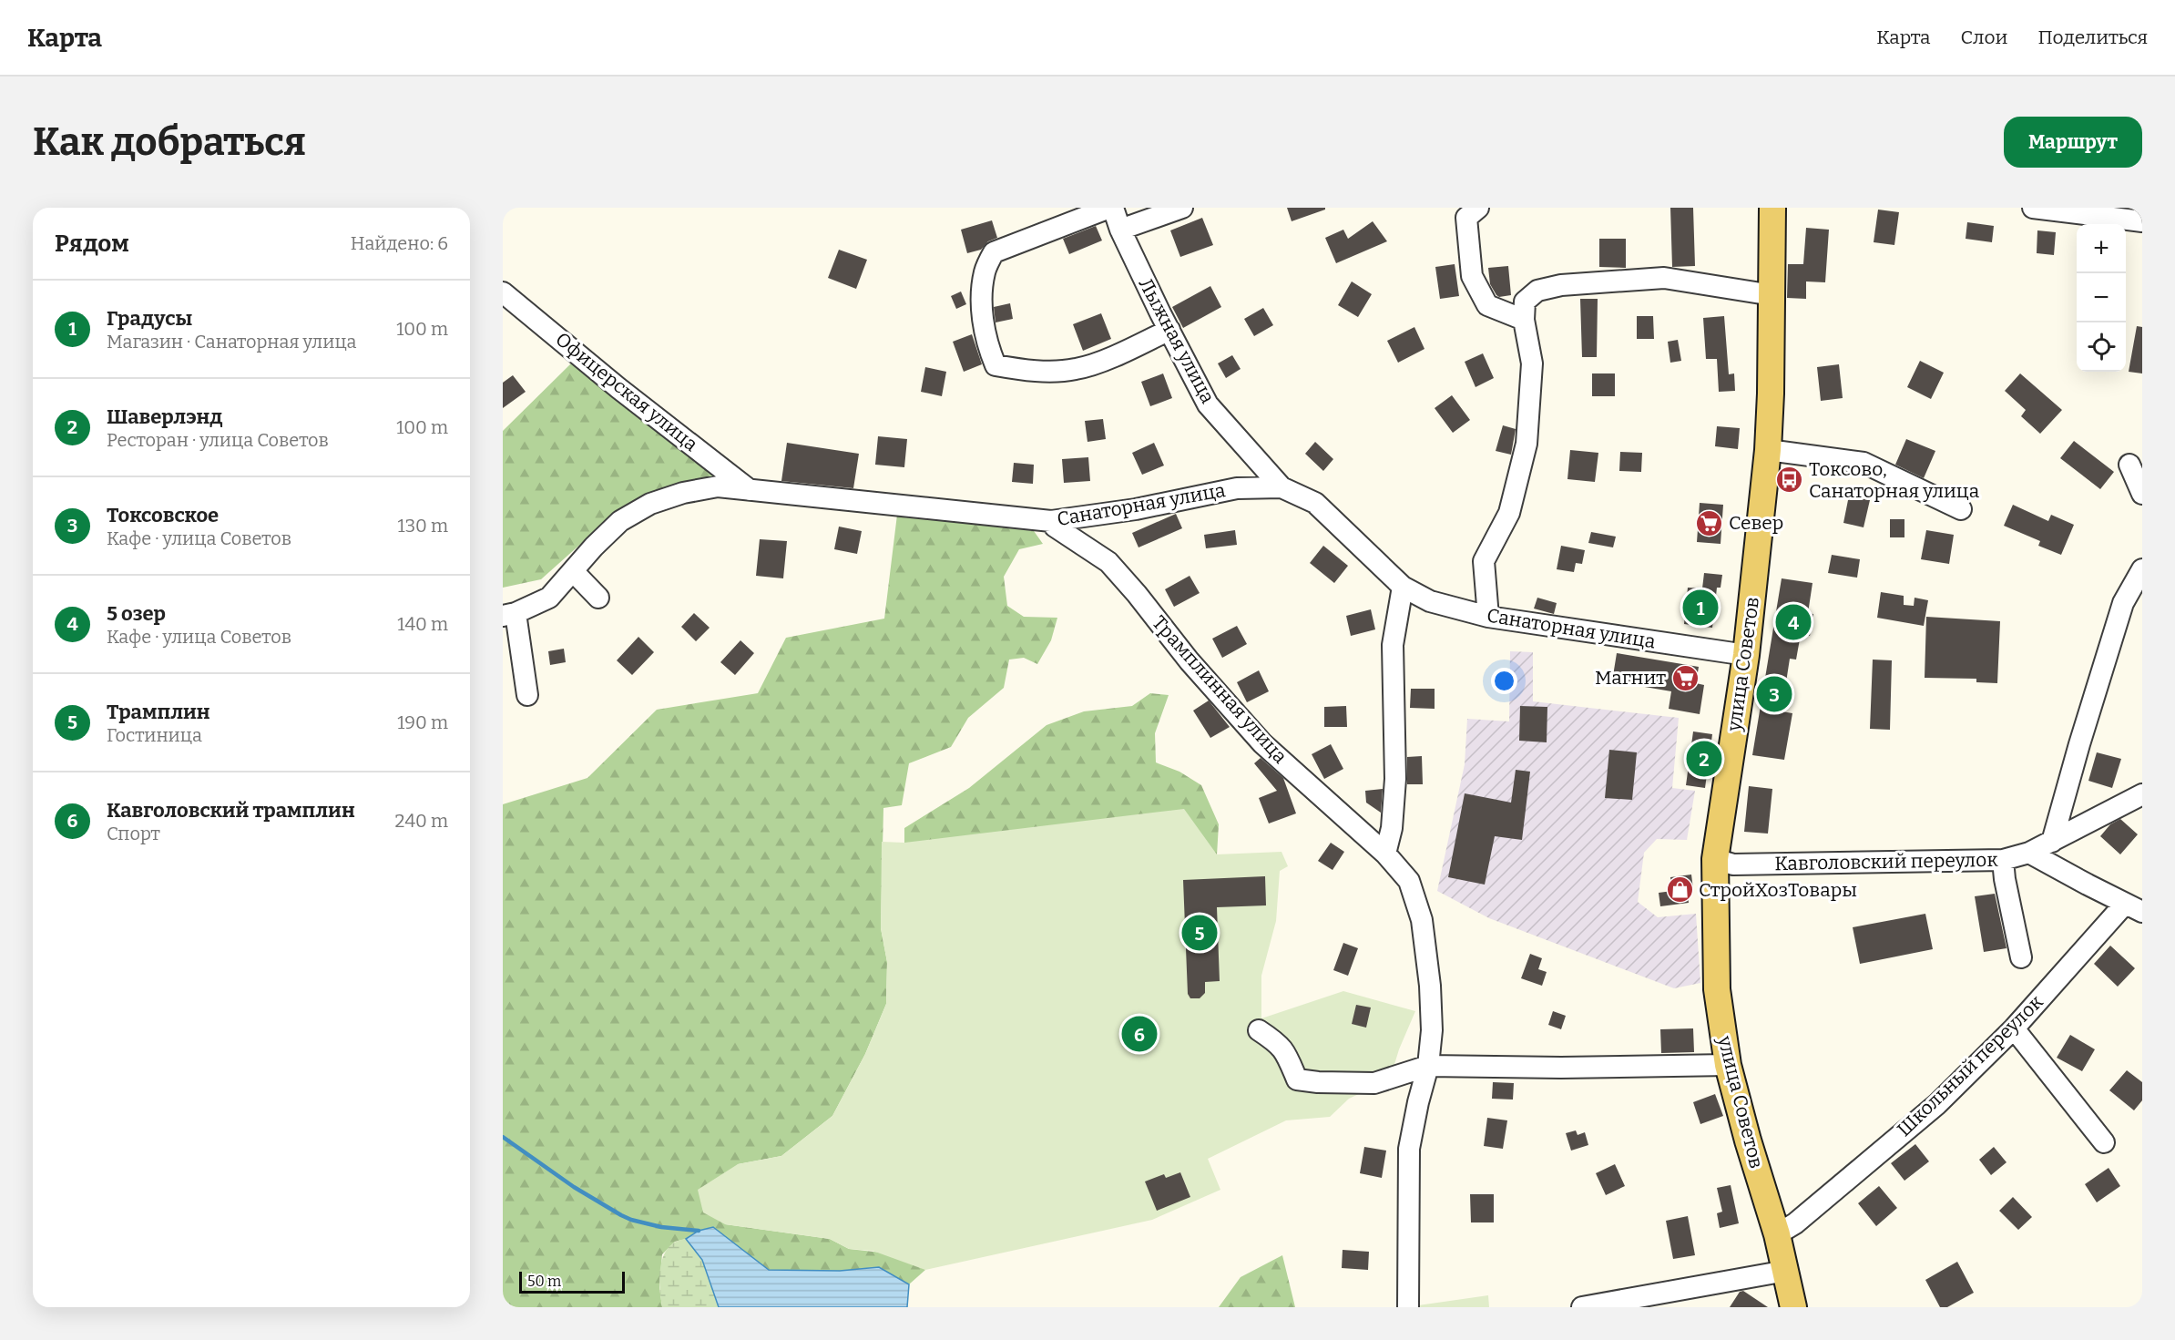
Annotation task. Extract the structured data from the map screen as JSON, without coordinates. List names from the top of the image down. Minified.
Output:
{"streets":{"main road":["улица Советов"],"street":["Лыжная улица","Офицерская улица","Санаторная улица","Трамплинная улица","Кавголовский переулок","Школьный переулок"]},"crossings":[["Лыжная улица","Санаторная улица"],["Офицерская улица","Санаторная улица"],["Санаторная улица","улица Советов"],["Санаторная улица","Трамплинная улица"],["улица Советов","Кавголовский переулок"],["улица Советов","Школьный переулок"]],"places":{"bus stop":["Токсово, Санаторная улица"],"supermarket":["Север","Магнит"],"shop":["СтройХозТовары"]},"scale_bar":"50 m","page":{"header":"Карта","nav":["Карта","Слои","Поделиться"],"buttons":"Маршрут","title":"Как добраться","heading":["Рядом","Найдено: 6"],"map_buttons":["+","−"],"list":[{"mark":"1","name":"Градусы","note":"Магазин · Санаторная улица","value":"100 m"},{"mark":"2","name":"Шаверлэнд","note":"Ресторан · улица Советов","value":"100 m"},{"mark":"3","name":"Токсовское","note":"Кафе · улица Советов","value":"130 m"},{"mark":"4","name":"5 озер","note":"Кафе · улица Советов","value":"140 m"},{"mark":"5","name":"Трамплин","note":"Гостиница","value":"190 m"},{"mark":"6","name":"Кавголовский трамплин","note":"Спорт","value":"240 m"}],"pins":["1","4","3","2","5","6"],"scale":"50 m"}}
